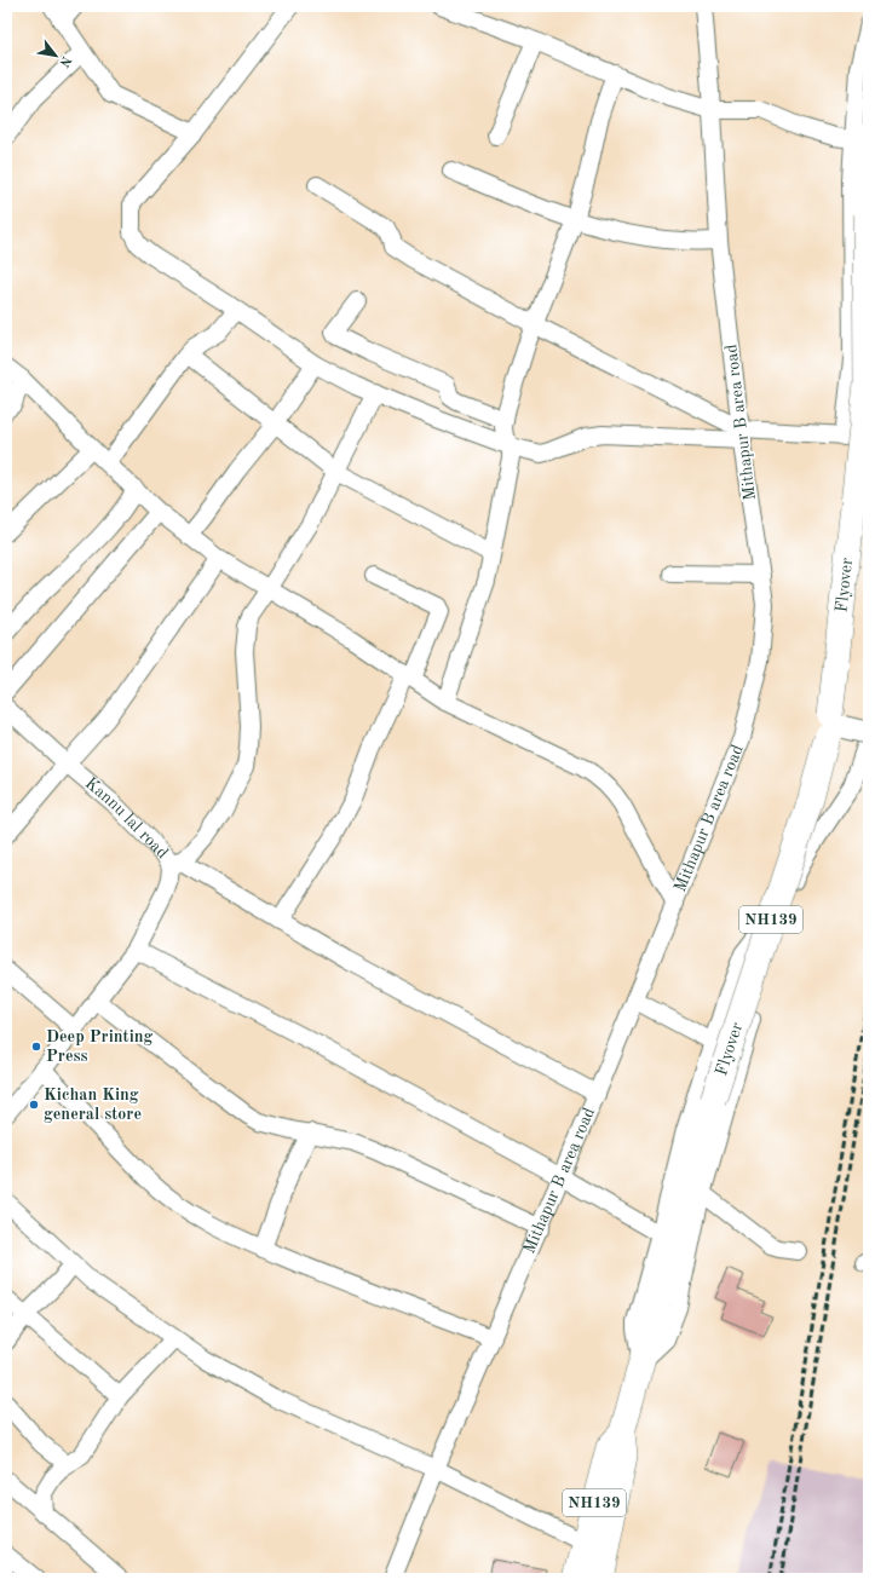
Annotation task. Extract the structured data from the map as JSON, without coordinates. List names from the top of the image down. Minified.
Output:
{"streets":{"highway":["Flyover","NH139"],"street":["Mithapur B area road","Kannu lal road"]},"crossings":[["Flyover","NH139"]],"places":["Deep Printing Press","Kichan King general store"],"north":"bottom right"}
